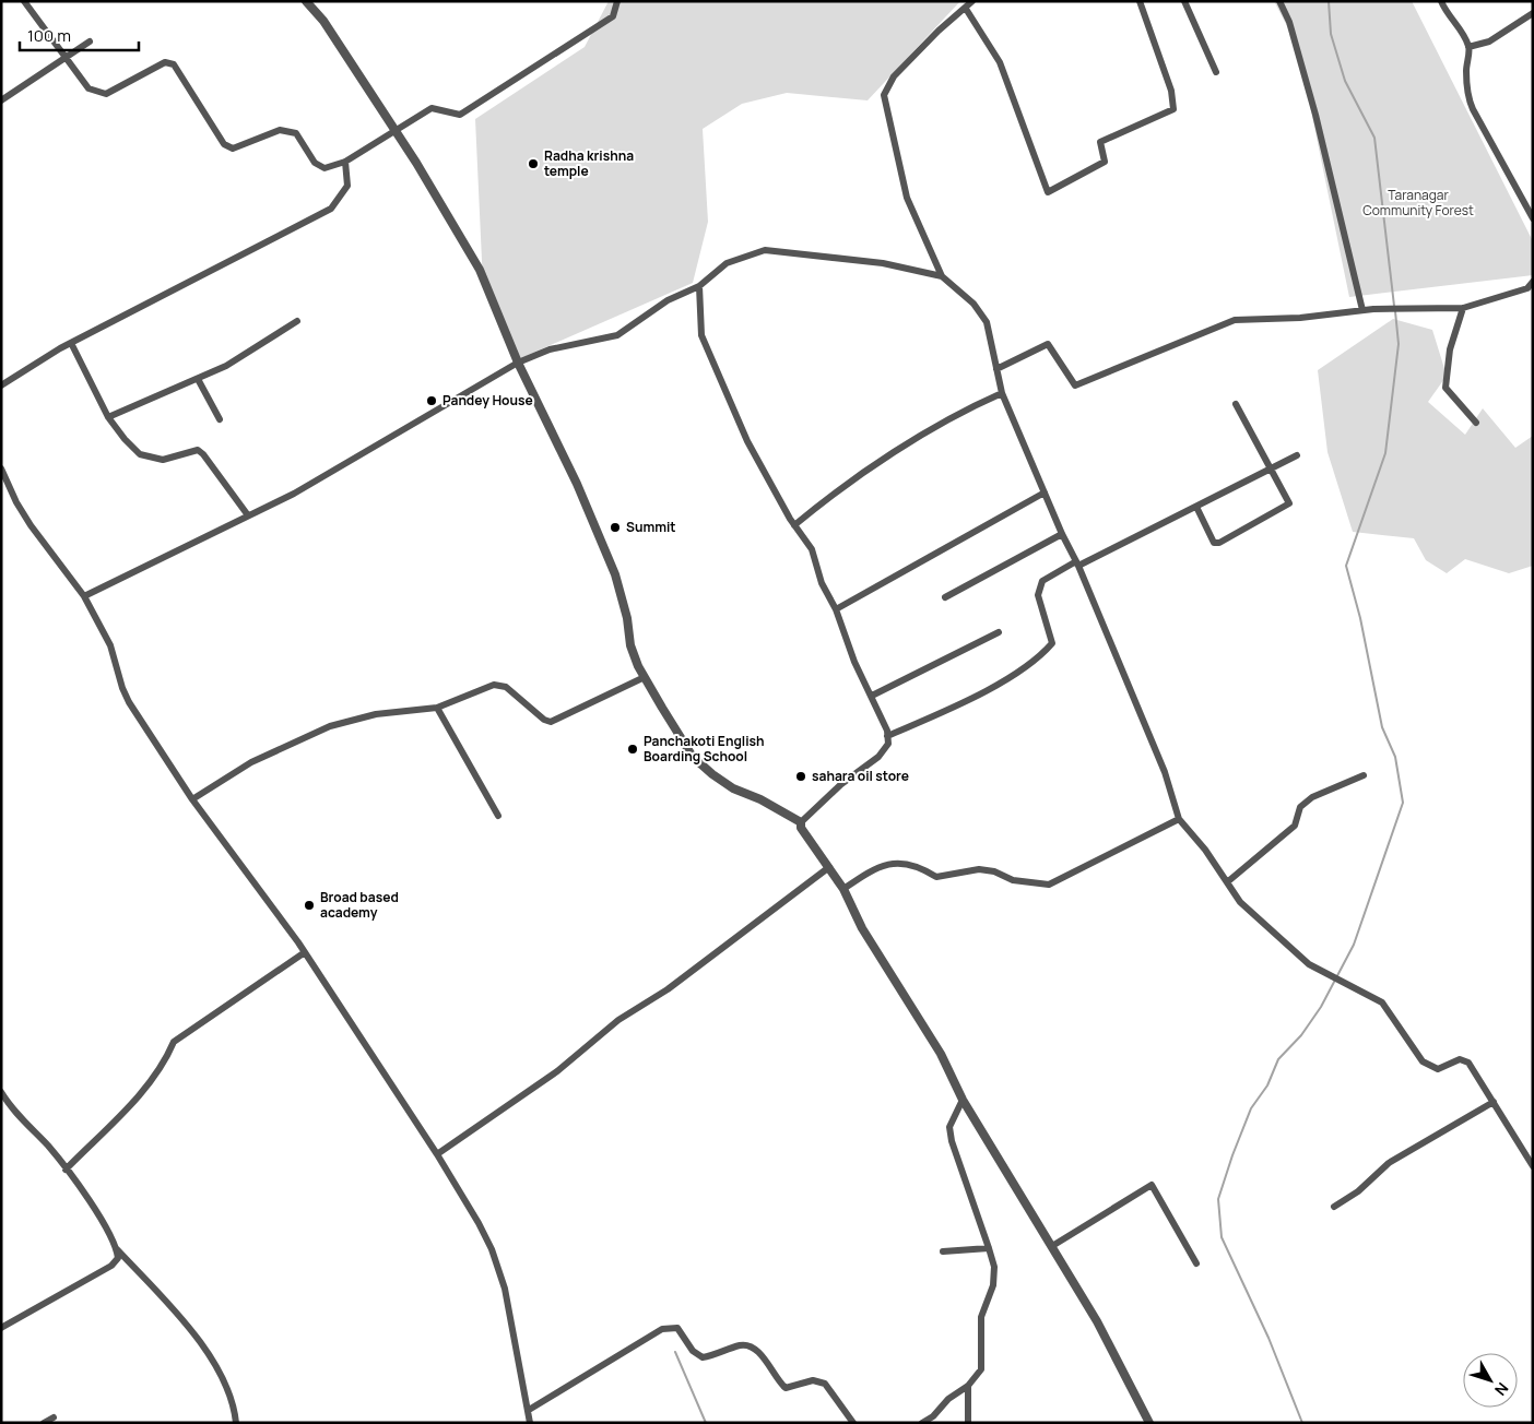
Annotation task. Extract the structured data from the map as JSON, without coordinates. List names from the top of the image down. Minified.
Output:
{"parks":["Taranagar Community Forest"],"places":["Radha krishna temple","Pandey House","Summit","Panchakoti English Boarding School","sahara oil store","Broad based academy"],"scale_bar":"100 m","north":"bottom right"}
